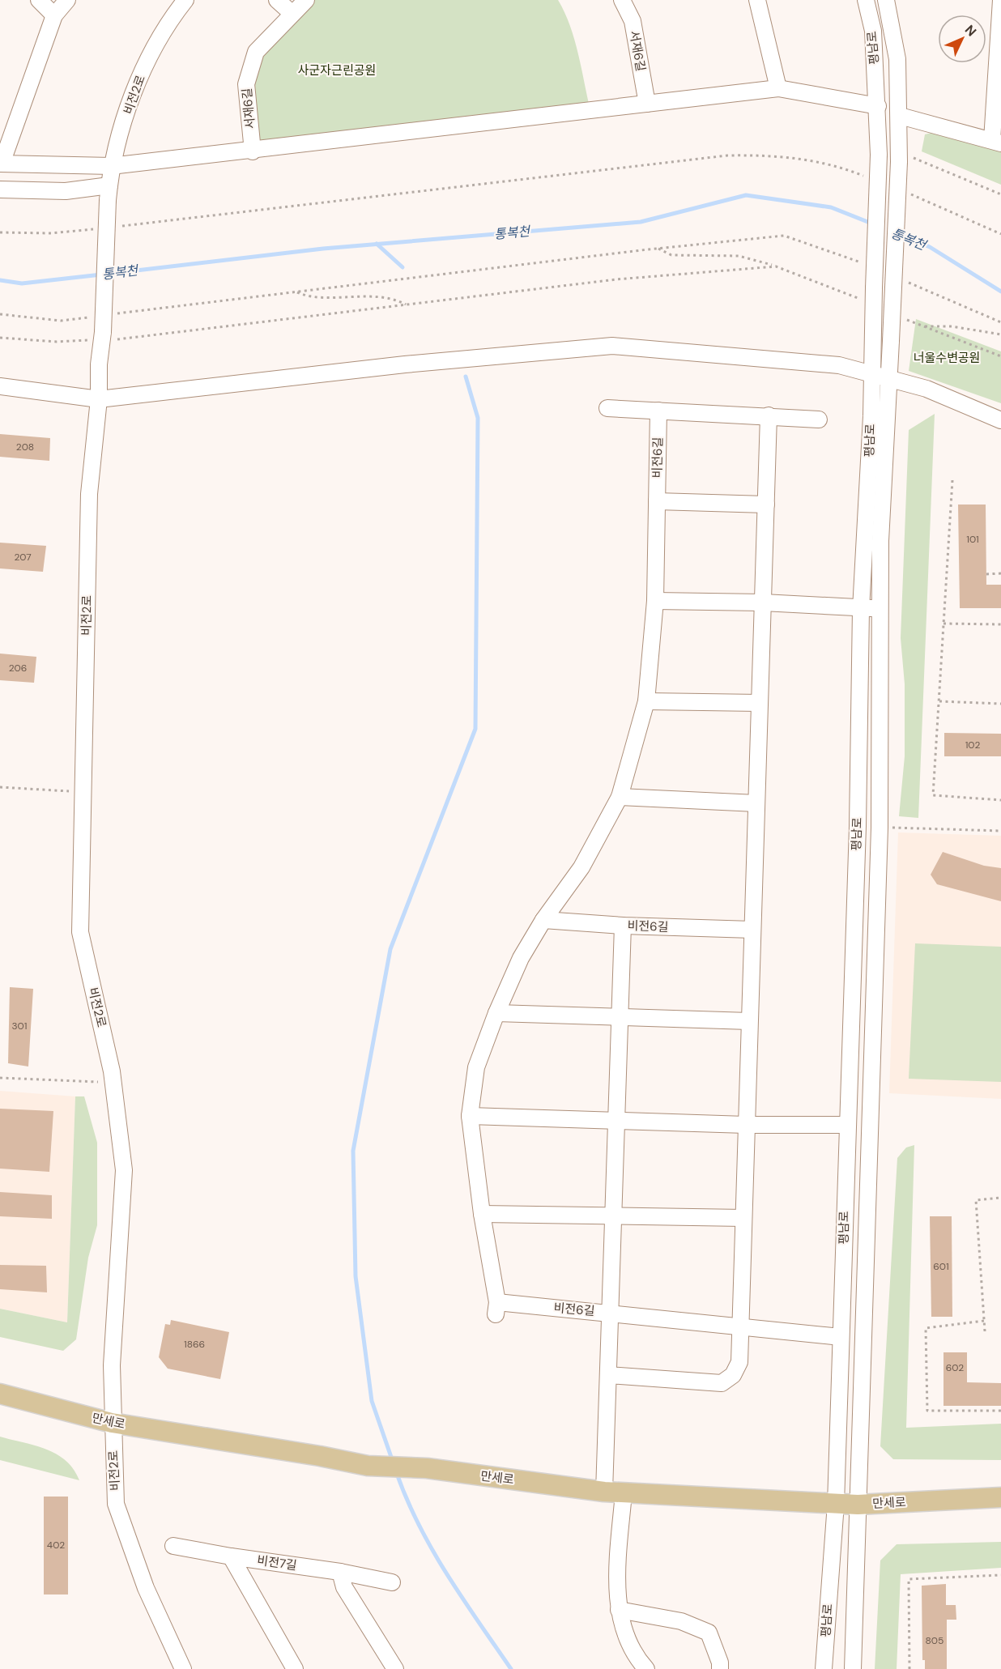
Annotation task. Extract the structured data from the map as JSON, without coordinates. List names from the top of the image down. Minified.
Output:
{"streets":{"main road":["만세로"],"street":["평남로","서재6길","비전2로","비전6길","비전7길"]},"crossings":[["평남로","비전6길"],["평남로","만세로"],["비전2로","만세로"]],"water":["통복천"],"parks":["사군자근린공원","너울수변공원"],"house_numbers":["208","101","207","206","102","301","601","1866","602","402","805"],"north":"top right"}
